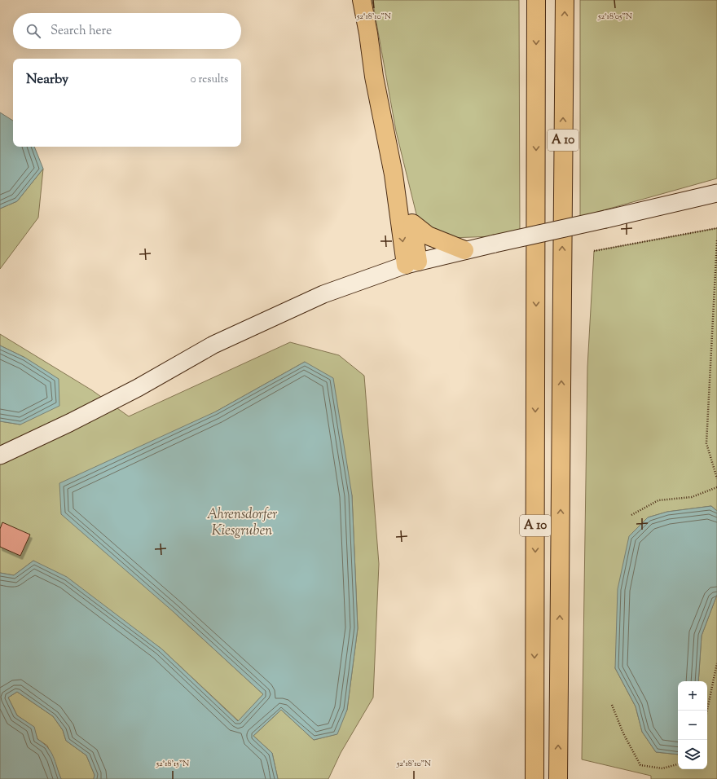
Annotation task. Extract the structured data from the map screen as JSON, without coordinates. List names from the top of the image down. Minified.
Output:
{"streets":{"highway":["A 10"]},"water":["Ahrensdorfer Kiesgruben"],"page":{"search":"Search here","heading":["Nearby","0 results"],"map_buttons":["+","−"]},"coordinates":["52°18'10\"N","52°18'05\"N","52°18'15\"N"]}
